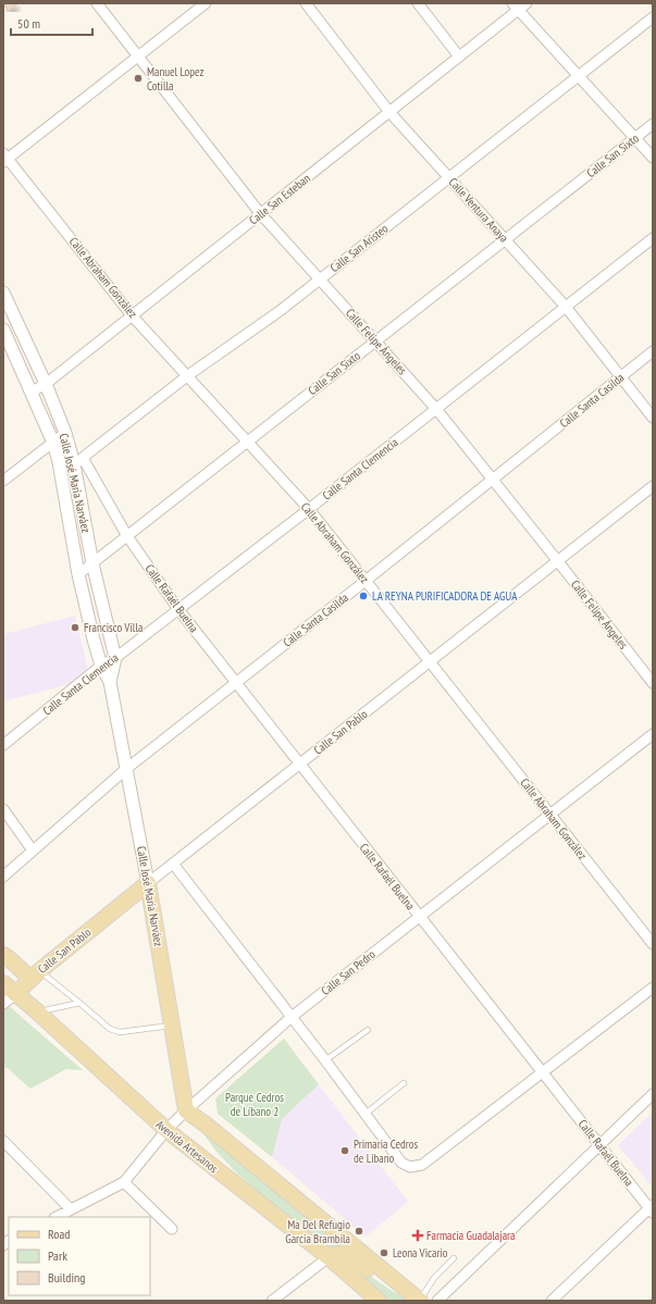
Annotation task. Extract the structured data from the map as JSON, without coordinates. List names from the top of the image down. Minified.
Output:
{"streets":{"main road":["Calle José María Narváez","Calle San Pablo","Avenida Artesanos"],"street":["Calle San Sixto","Calle San Esteban","Calle Ventura Anaya","Calle San Aristeo","Calle Abraham González","Calle Felipe Ángeles","Calle Santa Casilda","Calle Santa Clemencia","Calle Rafaél Buelna","Calle San Pedro"]},"crossings":[["Calle San Sixto","Calle Ventura Anaya"],["Calle San Sixto","Calle Abraham González"],["Calle San Sixto","Calle Felipe Ángeles"],["Calle San Sixto","Calle José María Narváez"],["Calle San Sixto","Calle Rafaél Buelna"],["Calle San Esteban","Calle Ventura Anaya"],["Calle San Esteban","Calle Abraham González"],["Calle San Esteban","Calle Felipe Ángeles"],["Calle San Esteban","Calle José María Narváez"],["Calle Ventura Anaya","Calle San Aristeo"],["Calle Ventura Anaya","Calle Santa Casilda"],["Calle Ventura Anaya","Calle Santa Clemencia"],["Calle San Aristeo","Calle Abraham González"],["Calle San Aristeo","Calle Felipe Ángeles"],["Calle San Aristeo","Calle José María Narváez"],["Calle San Aristeo","Calle Rafaél Buelna"],["Calle Abraham González","Calle Santa Casilda"],["Calle Abraham González","Calle Santa Clemencia"],["Calle Abraham González","Calle San Pablo"],["Calle Abraham González","Calle San Pedro"],["Calle Felipe Ángeles","Calle Santa Casilda"],["Calle Felipe Ángeles","Calle Santa Clemencia"],["Calle Felipe Ángeles","Calle San Pablo"],["Calle Santa Casilda","Calle José María Narváez"],["Calle Santa Casilda","Calle Rafaél Buelna"],["Calle Santa Clemencia","Calle José María Narváez"],["Calle Santa Clemencia","Calle Rafaél Buelna"],["Calle José María Narváez","Calle Rafaél Buelna"],["Calle José María Narváez","Calle San Pablo"],["Calle José María Narváez","Calle San Pedro"],["Calle Rafaél Buelna","Calle San Pablo"],["Calle Rafaél Buelna","Calle San Pedro"],["Calle San Pablo","Avenida Artesanos"],["Calle San Pedro","Avenida Artesanos"]],"parks":["Parque Cedros de Líbano 2"],"places":{"other":["Manuel Lopez Cotilla","LA REYNA PURIFICADORA DE AGUA","Francisco Villa","Primaria Cedros de Libano","Ma Del Refugio Garcia Brambila","Leona Vicario"],"health":["Farmacia Guadalajara"]},"legend":["Road","Park","Building"],"scale_bar":"50 m"}
